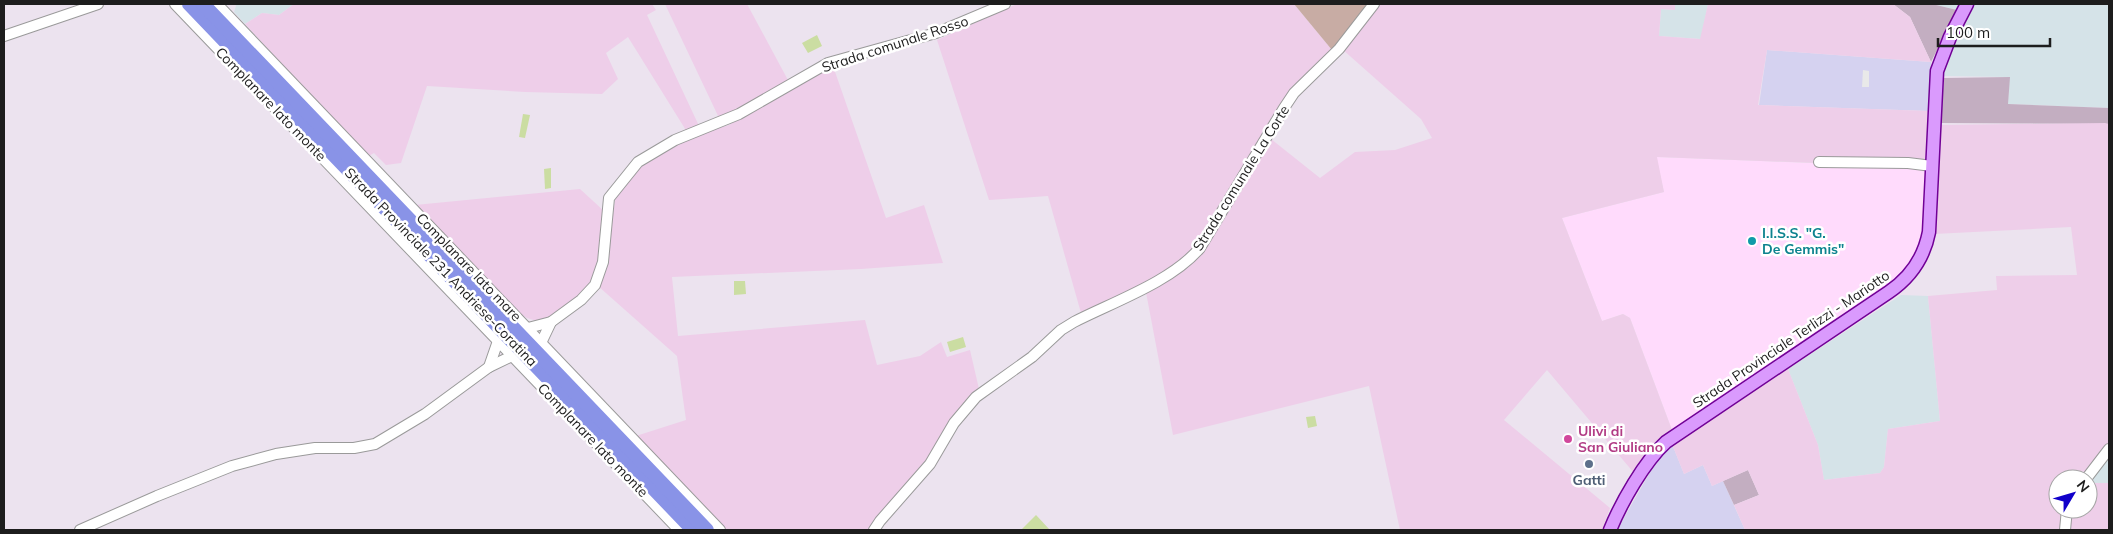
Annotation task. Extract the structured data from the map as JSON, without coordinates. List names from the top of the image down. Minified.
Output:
{"streets":{"highway":["Strada Provinciale 231 Andriese-Coratina"],"main road":["Strada Provinciale Terlizzi - Mariotto"],"street":["Strada comunale Rosso","Complanare lato monte","Strada comunale La Corte","Complanare lato mare"]},"crossings":[["Strada comunale Rosso","Complanare lato mare"]],"places":["I.I.S.S. \"G. De Gemmis\"","Ulivi di San Giuliano","Gatti"],"scale_bar":"100 m","north":"top right"}
